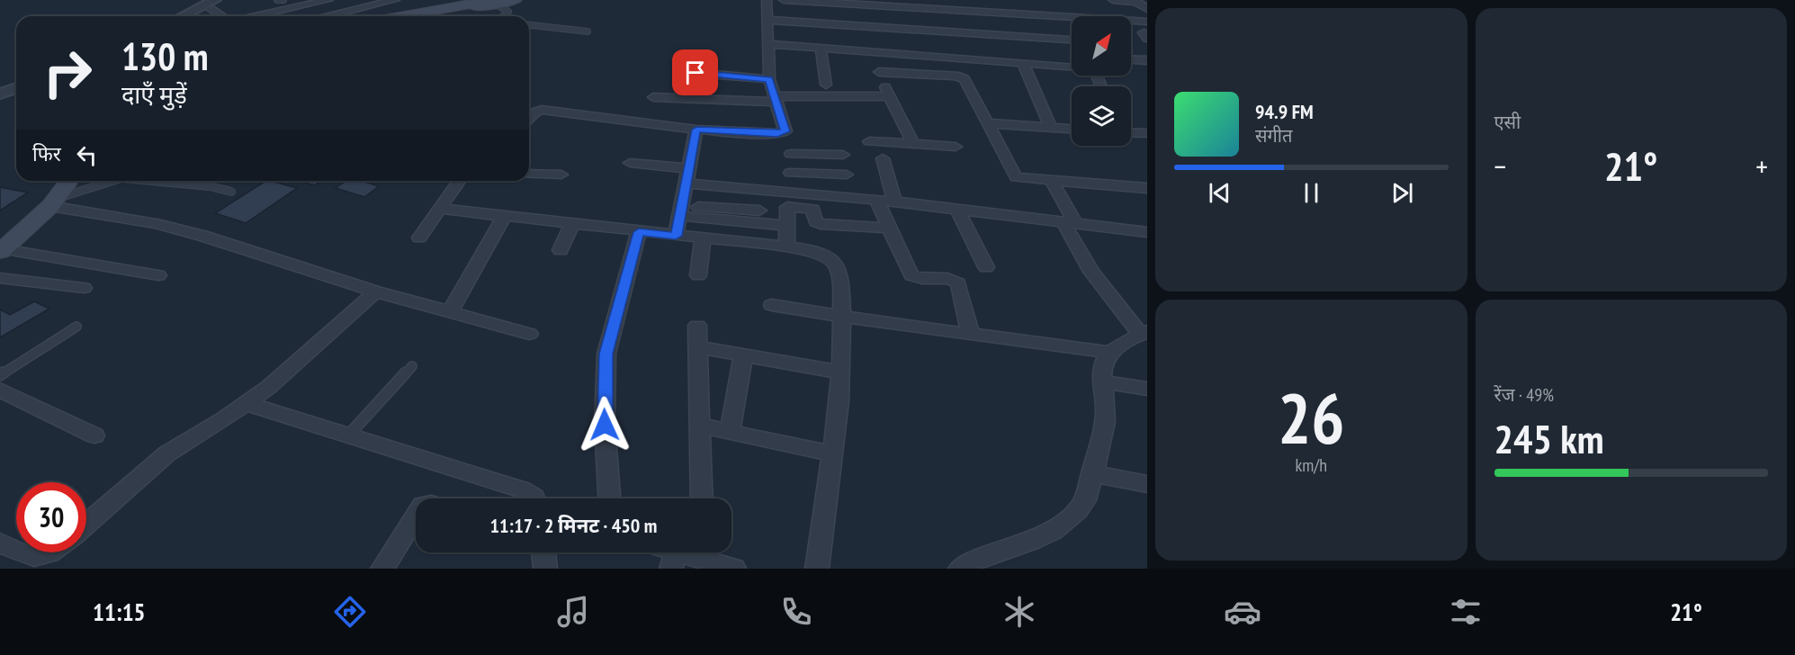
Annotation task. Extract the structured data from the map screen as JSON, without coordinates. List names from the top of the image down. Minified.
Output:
{"north":"top right","page":{"tile":["एसी",["26","km/h"],["रेंज · 49%","245 km"]],"turn":["130 m","दाएँ मुड़ें"],"song":["94.9 FM","संगीत"],"then":"फिर","heat":["−","21°","+"],"limit":"30","trip":"11:17 · 2 मिनट · 450 m","tabs":["11:15","21°"]}}
